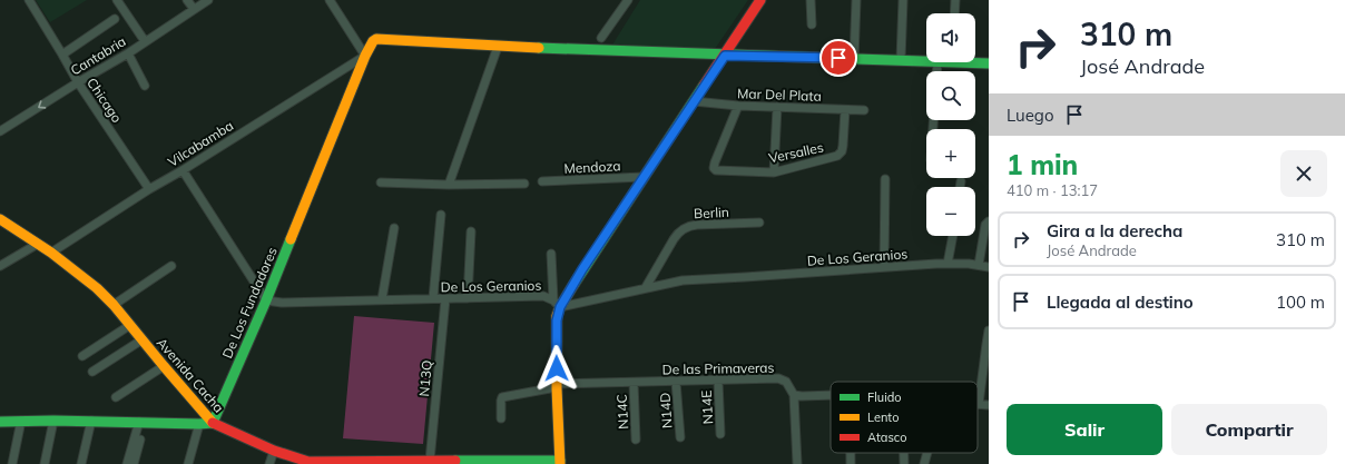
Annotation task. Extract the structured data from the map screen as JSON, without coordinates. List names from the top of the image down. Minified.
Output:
{"streets":{"street":["Cantabria","Mar Del Plata","Chicago","Vilcabamba","Versalles","Mendoza","Berlin","De Los Geranios","De Los Fundadores","De las Primaveras","Avenida Cacha","N13Q","N14E","N14D","N14C"]},"crossings":[["Cantabria","Chicago"],["Mar Del Plata","Versalles"],["Chicago","Vilcabamba"],["Vilcabamba","De Los Fundadores"],["Vilcabamba","Avenida Cacha"],["Berlin","De Los Geranios"],["De Los Geranios","De Los Fundadores"],["De Los Geranios","N13Q"],["De Los Fundadores","Avenida Cacha"],["De las Primaveras","N14E"],["De las Primaveras","N14D"],["De las Primaveras","N14C"],["Avenida Cacha","N13Q"]],"one_way":["Cantabria"],"legend":["Fluido","Lento","Atasco"],"page":{"turn":["310 m","José Andrade"],"map_buttons":["+","−"],"then":"Luego","heading":["1 min","410 m · 13:17"],"list":[{"name":"Gira a la derecha","note":"José Andrade","value":"310 m"},{"name":"Llegada al destino","value":"100 m"}],"buttons":["Salir","Compartir"]}}
